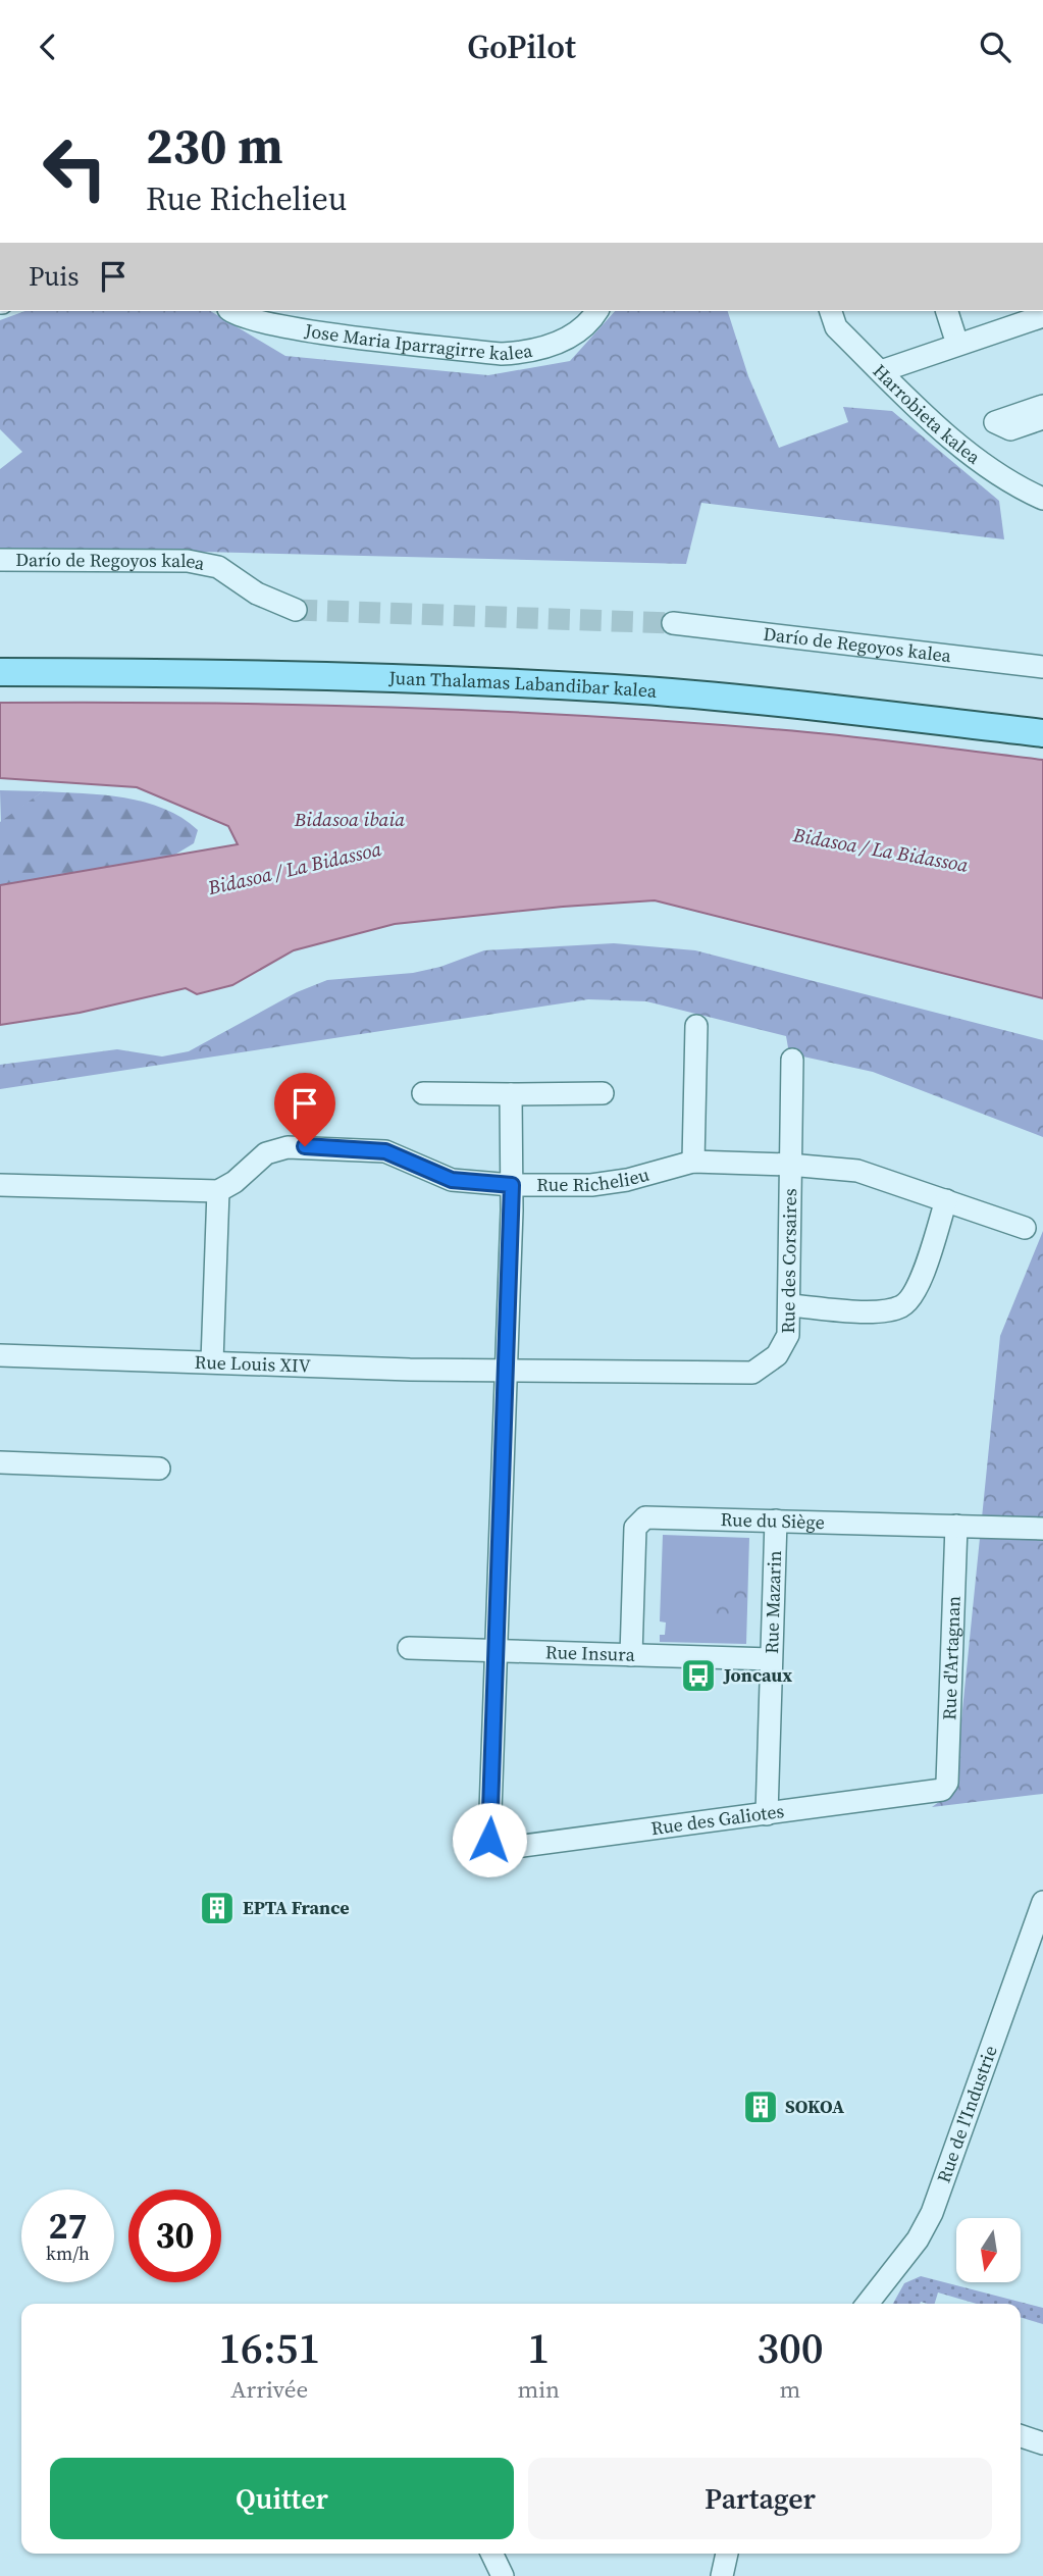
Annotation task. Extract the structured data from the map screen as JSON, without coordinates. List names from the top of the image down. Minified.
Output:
{"streets":{"main road":["Juan Thalamas Labandibar kalea"],"street":["Jose Maria Iparragirre kalea","Harrobieta kalea","Darío de Regoyos kalea","Rue Richelieu","Rue des Corsaires","Rue Louis XIV","Rue du Siège","Rue Mazarin","Rue Insura","Rue d'Artagnan","Rue des Galiotes","Rue de l'Industrie"]},"crossings":[["Rue Richelieu","Rue des Corsaires"],["Rue des Corsaires","Rue Louis XIV"],["Rue du Siège","Rue Mazarin"],["Rue du Siège","Rue Insura"],["Rue du Siège","Rue d'Artagnan"],["Rue Mazarin","Rue Insura"],["Rue Mazarin","Rue des Galiotes"],["Rue Insura","Rue des Galiotes"],["Rue d'Artagnan","Rue des Galiotes"]],"water":["Bidasoa ibaia","Bidasoa / La Bidassoa"],"places":{"bus stop":["Joncaux"],"building":["EPTA France","SOKOA"]},"north":"bottom","page":{"header":"GoPilot","turn":["230 m","Rue Richelieu"],"then":"Puis","speed":"27 km/h","limit":"30","eta":["16:51","Arrivée","1","min","300","m"],"buttons":["Quitter","Partager"]}}
